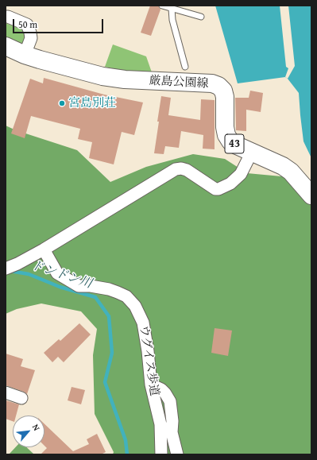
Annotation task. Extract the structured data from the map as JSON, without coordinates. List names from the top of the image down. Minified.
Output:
{"streets":{"main road":["厳島公園線","43"],"street":["ウグイス歩道"]},"water":["ドンドン川"],"places":["宮島別荘"],"scale_bar":"50 m","north":"top right"}
